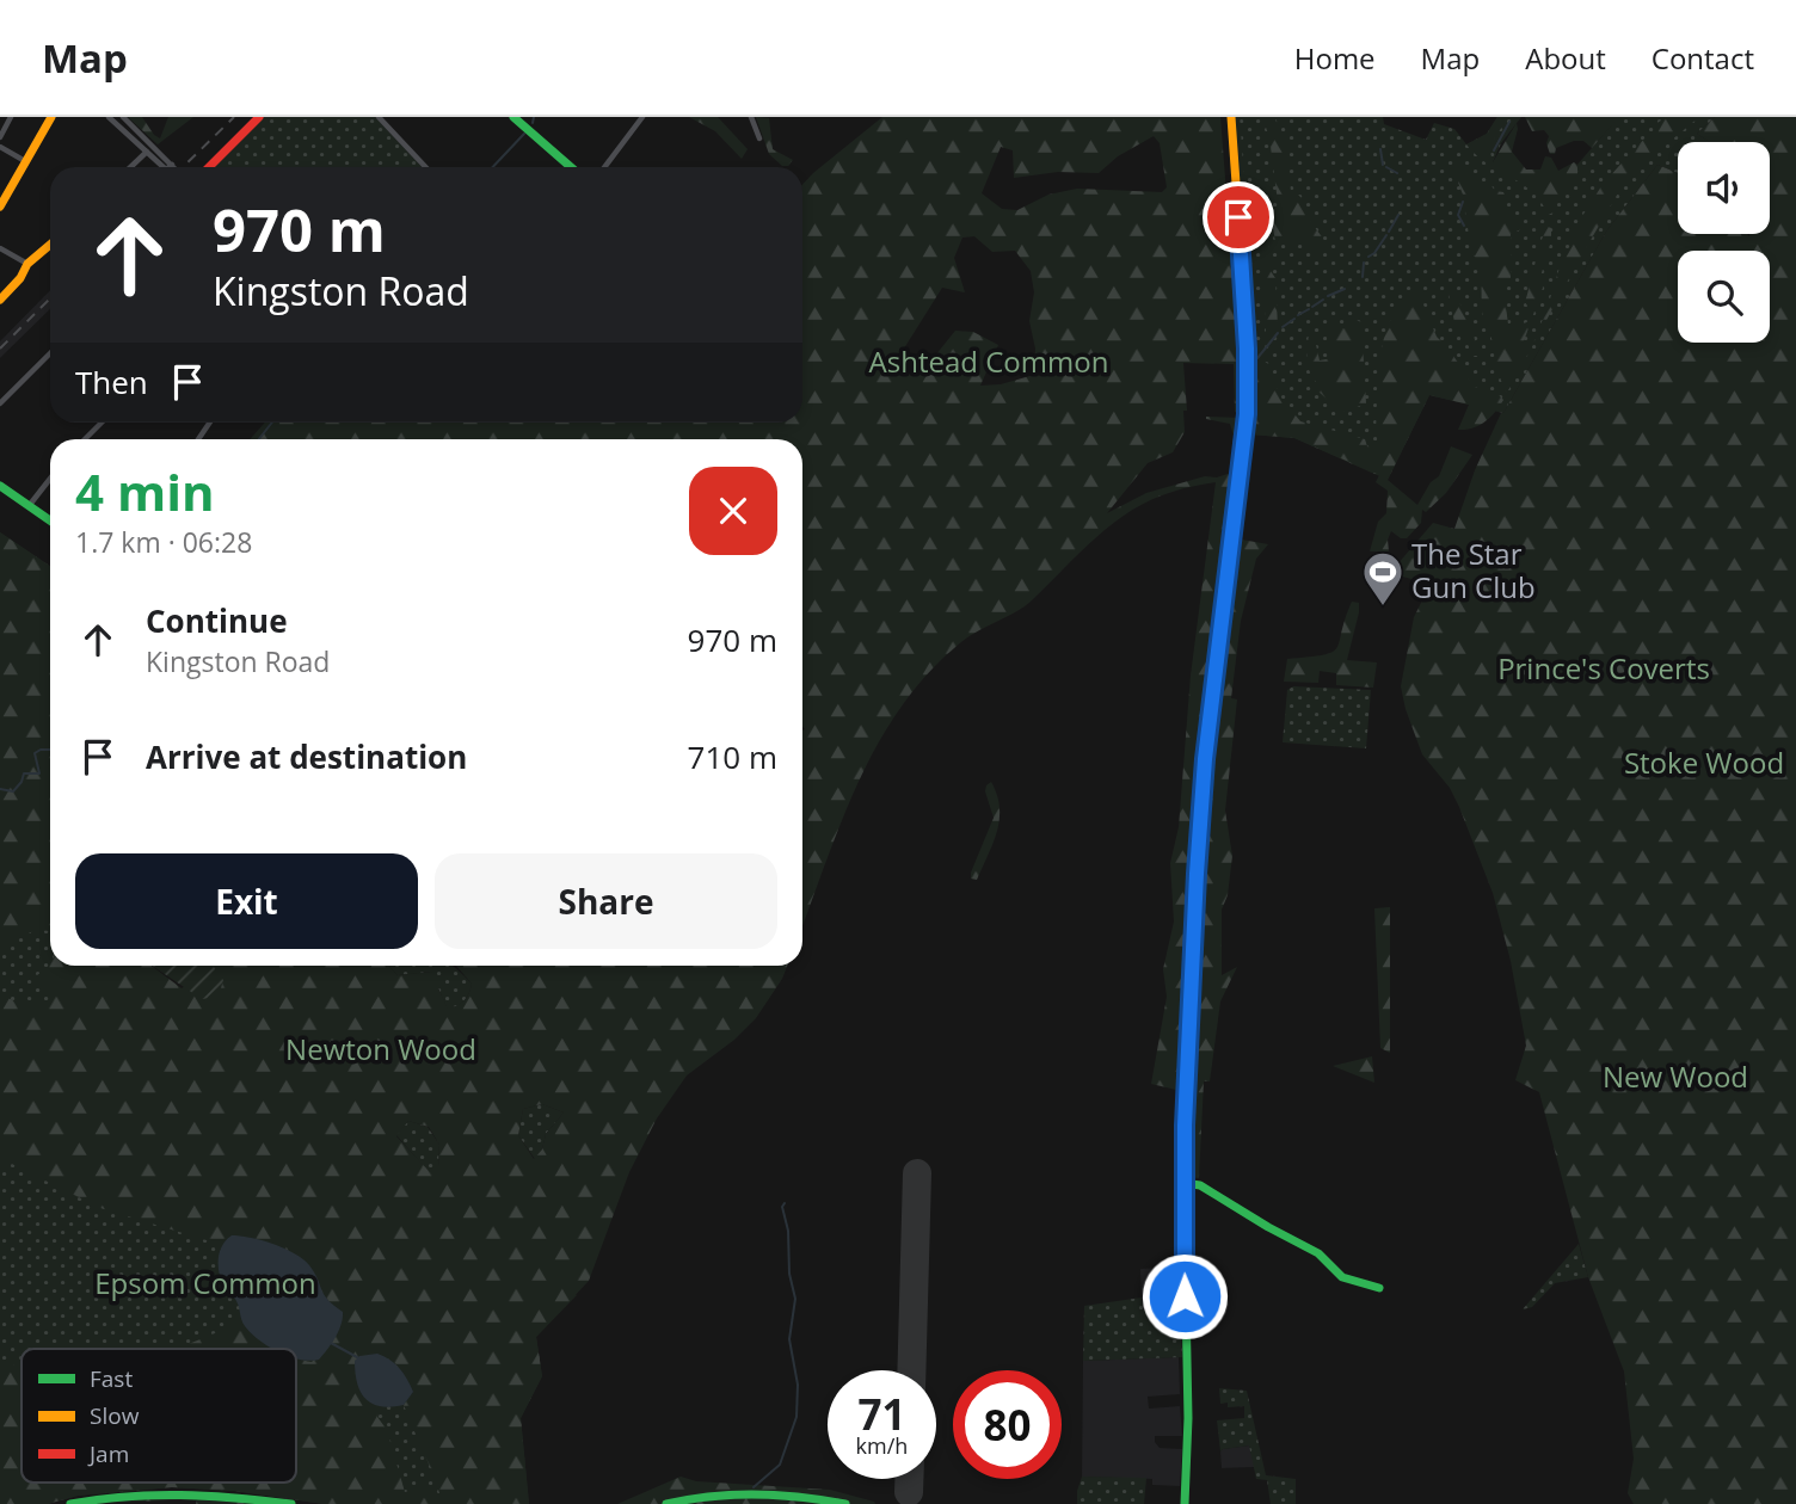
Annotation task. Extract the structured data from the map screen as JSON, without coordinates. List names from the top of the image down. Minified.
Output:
{"parks":["Ashtead Common","Prince's Coverts","Stoke Wood","Newton Wood","New Wood","Epsom Common"],"places":{"sports":["The Star Gun Club"]},"legend":["Fast","Slow","Jam"],"page":{"header":"Map","nav":["Home","Map","About","Contact"],"turn":["970 m","Kingston Road"],"then":"Then","heading":["4 min","1.7 km · 06:28"],"list":[{"name":"Continue","note":"Kingston Road","value":"970 m"},{"name":"Arrive at destination","value":"710 m"}],"buttons":["Exit","Share"],"speed":"71 km/h","limit":"80"}}
